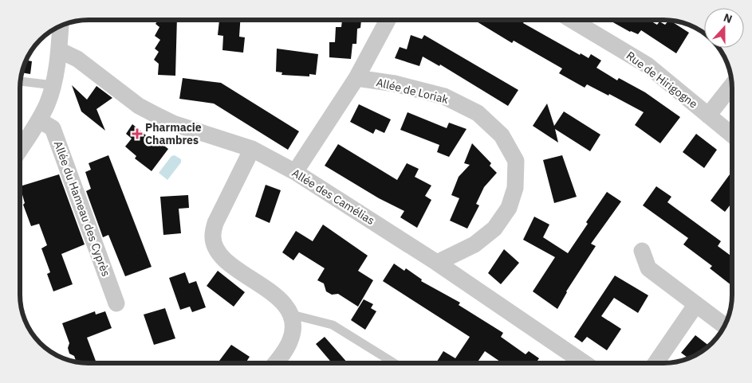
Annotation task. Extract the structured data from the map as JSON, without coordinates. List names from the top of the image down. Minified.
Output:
{"streets":{"street":["Rue de Hirigogne","Allée de Loriak","Allée des Camélias","Allée du Hameau des Cyprès"]},"crossings":[["Allée de Loriak","Allée des Camélias"]],"places":{"health":["Pharmacie Chambres"]},"north":"top"}
